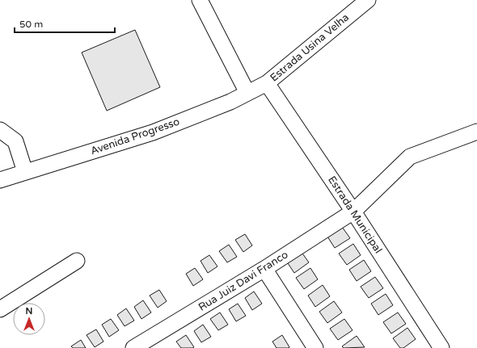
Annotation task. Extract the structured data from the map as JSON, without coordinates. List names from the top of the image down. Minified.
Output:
{"streets":{"street":["Estrada Usina Velha","Avenida Progresso","Estrada Municipal","Rua Juiz Davi Franco"]},"crossings":[["Estrada Usina Velha","Avenida Progresso"],["Estrada Usina Velha","Estrada Municipal"],["Avenida Progresso","Estrada Municipal"],["Estrada Municipal","Rua Juiz Davi Franco"]],"scale_bar":"50 m","north":"top"}
